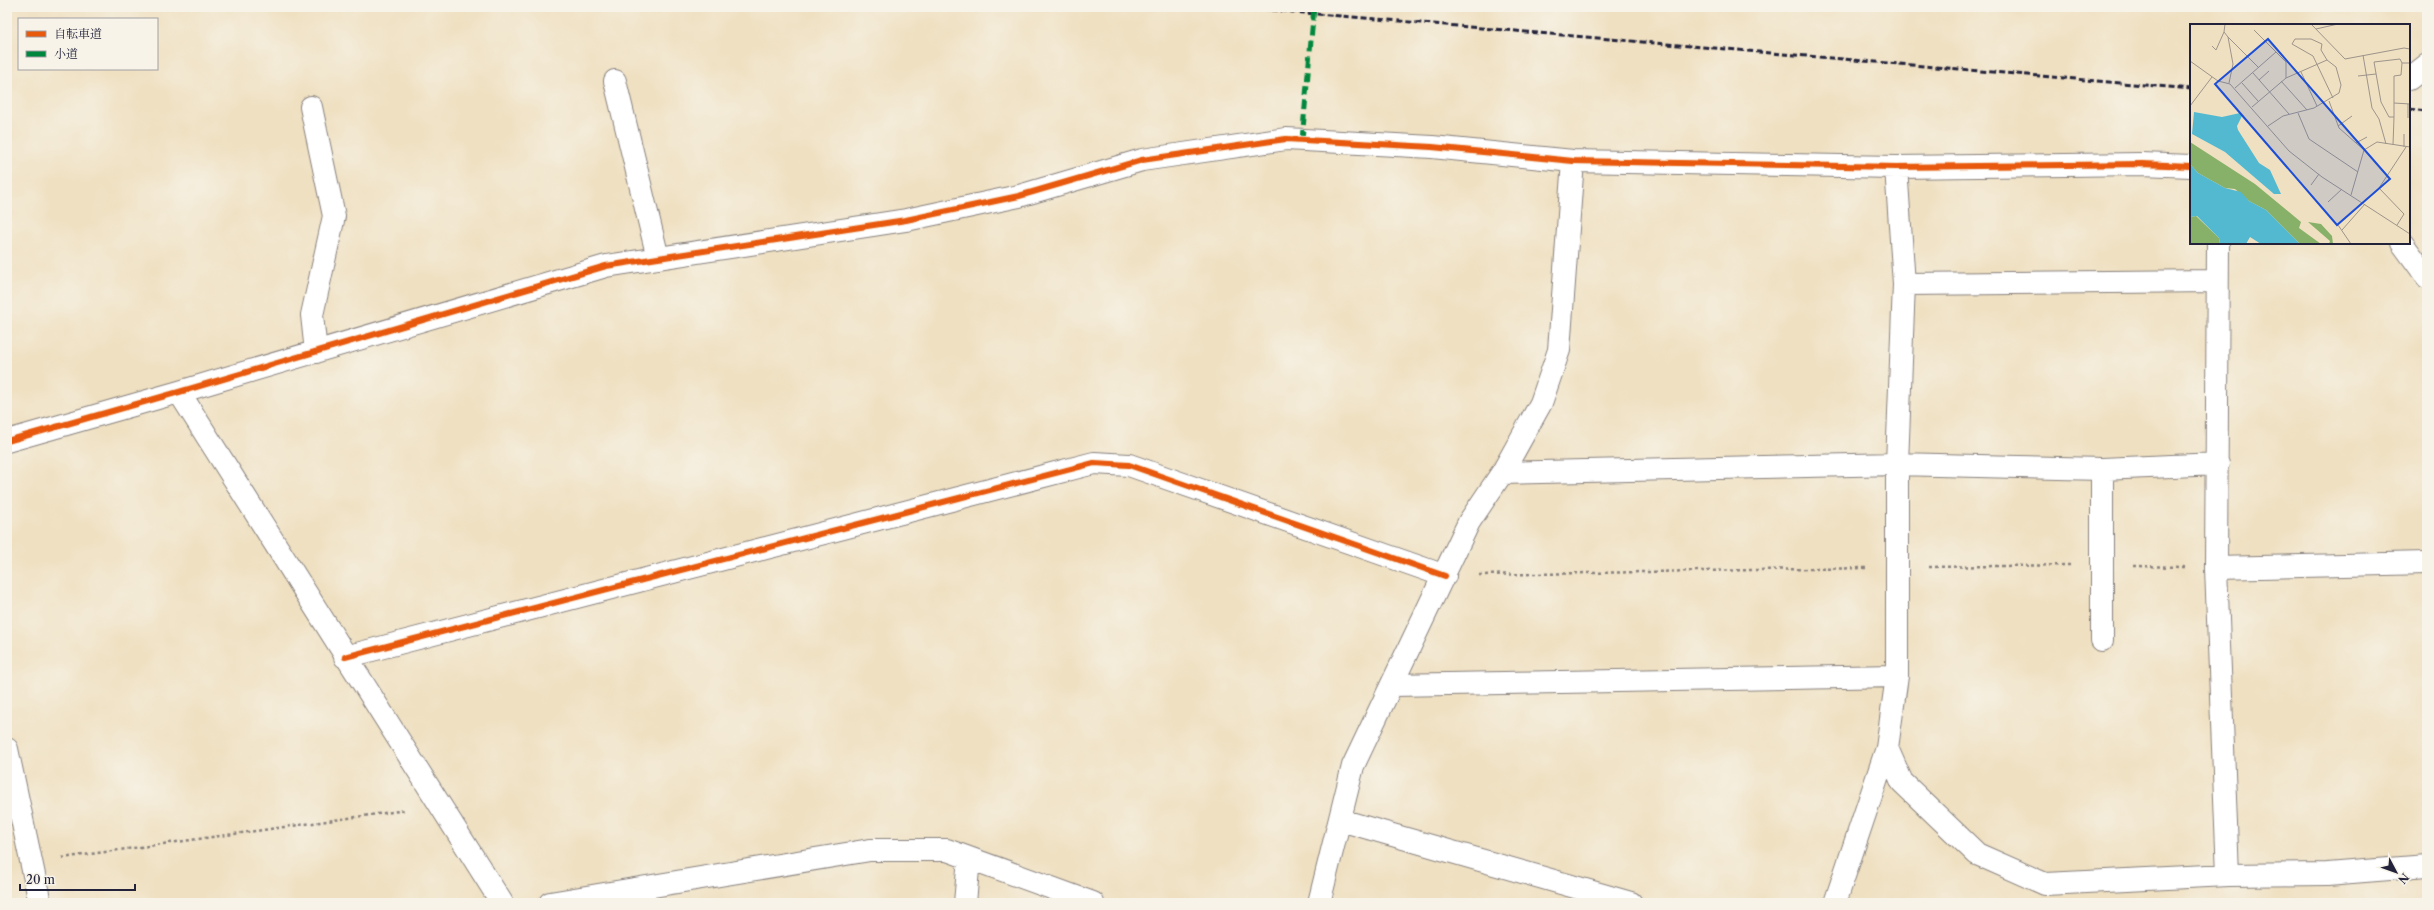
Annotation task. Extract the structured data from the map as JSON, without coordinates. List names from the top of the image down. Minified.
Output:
{"legend":["自転車道","小道"],"scale_bar":"20 m","north":"bottom right"}
